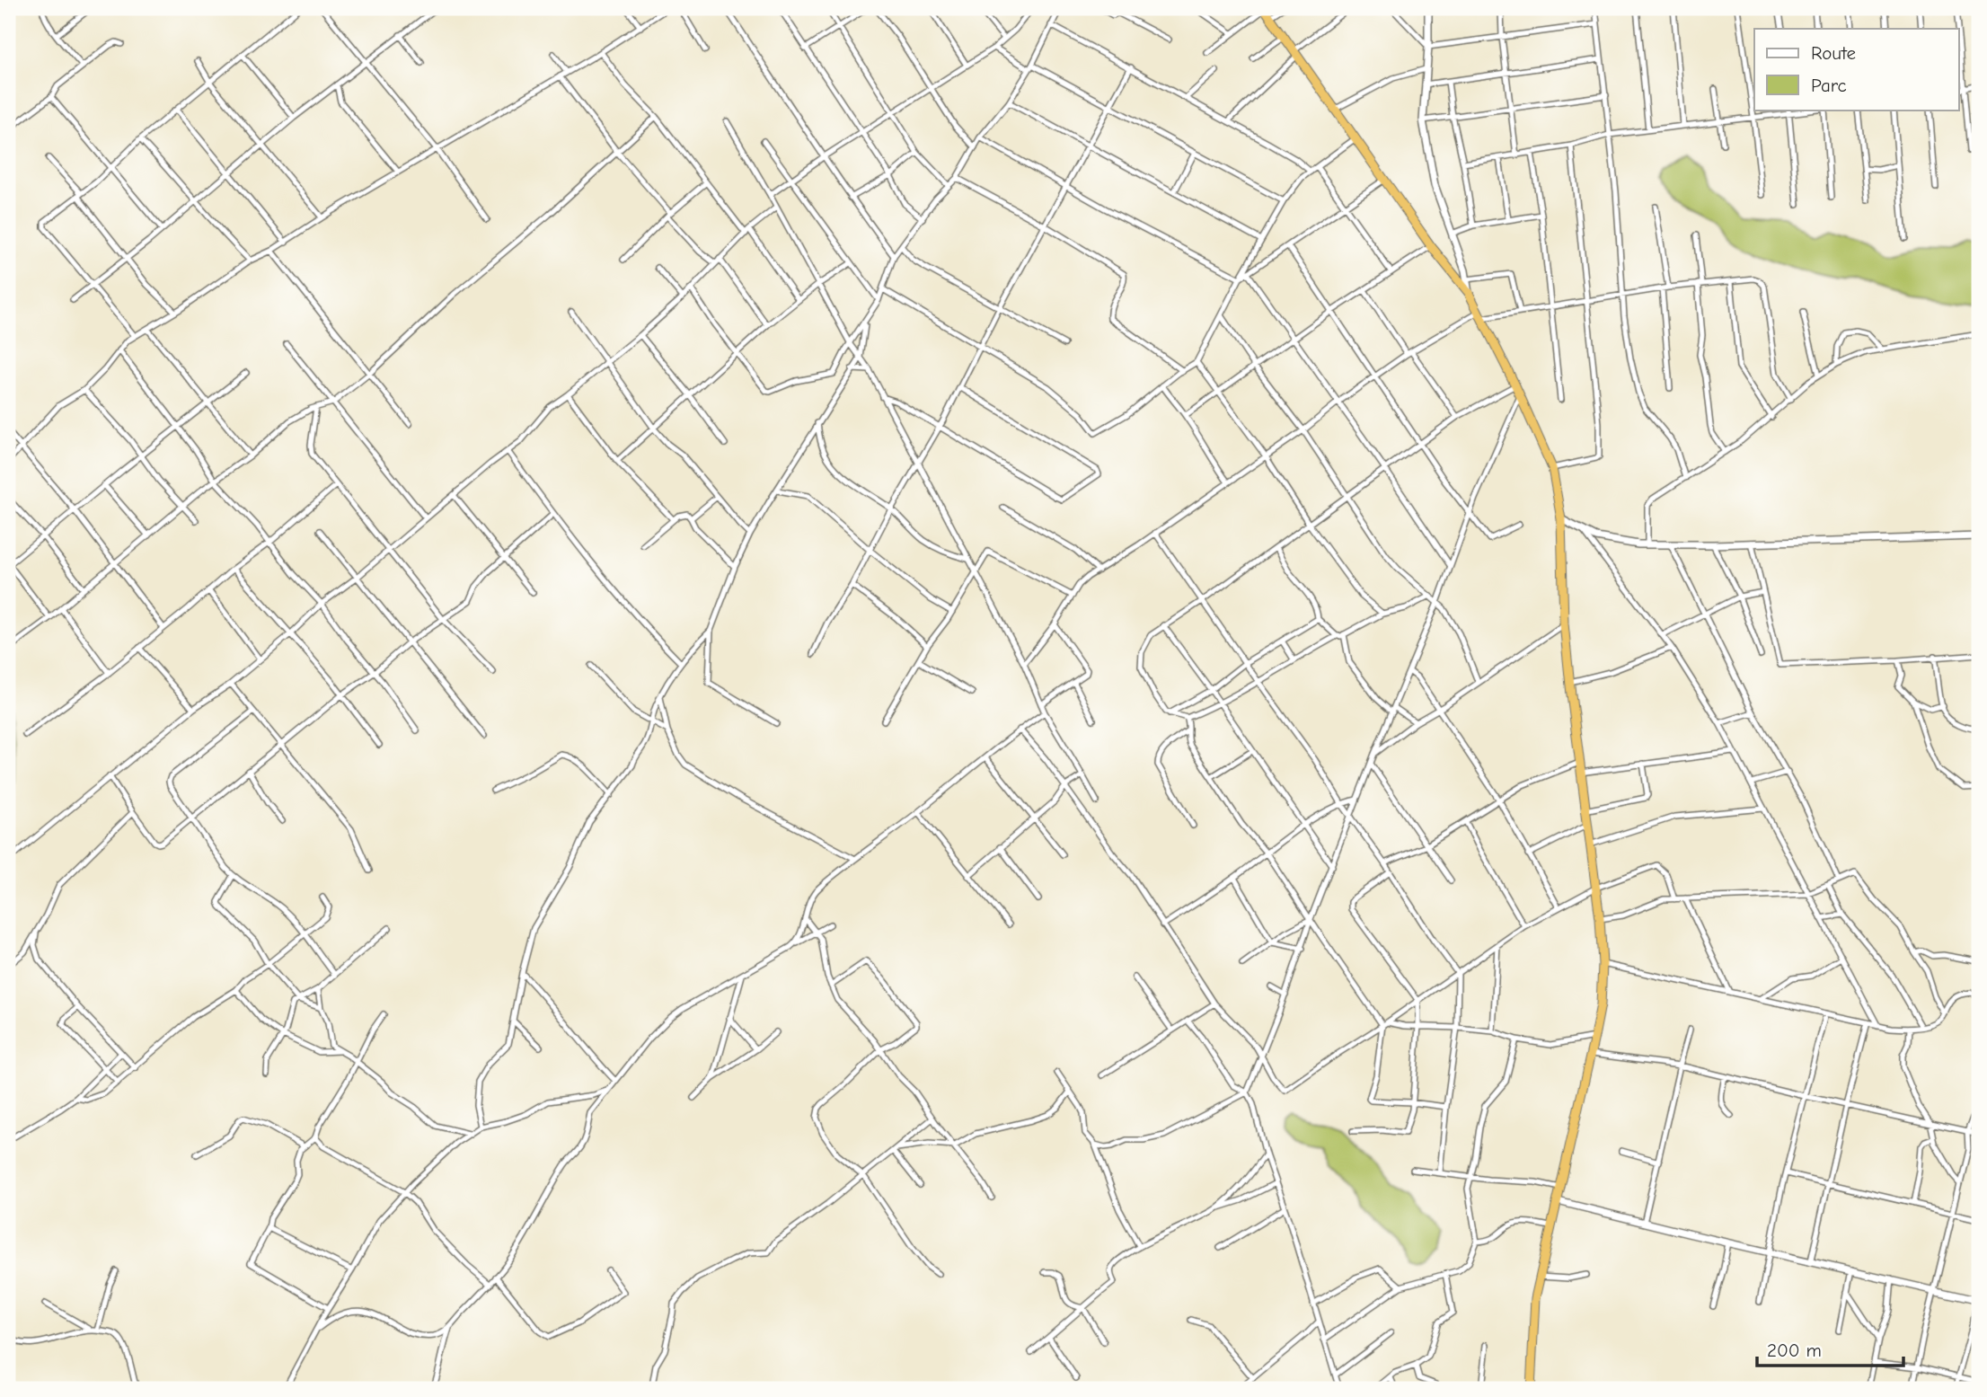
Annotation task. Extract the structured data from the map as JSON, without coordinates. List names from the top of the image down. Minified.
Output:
{"legend":["Route","Parc"],"scale_bar":"200 m"}
